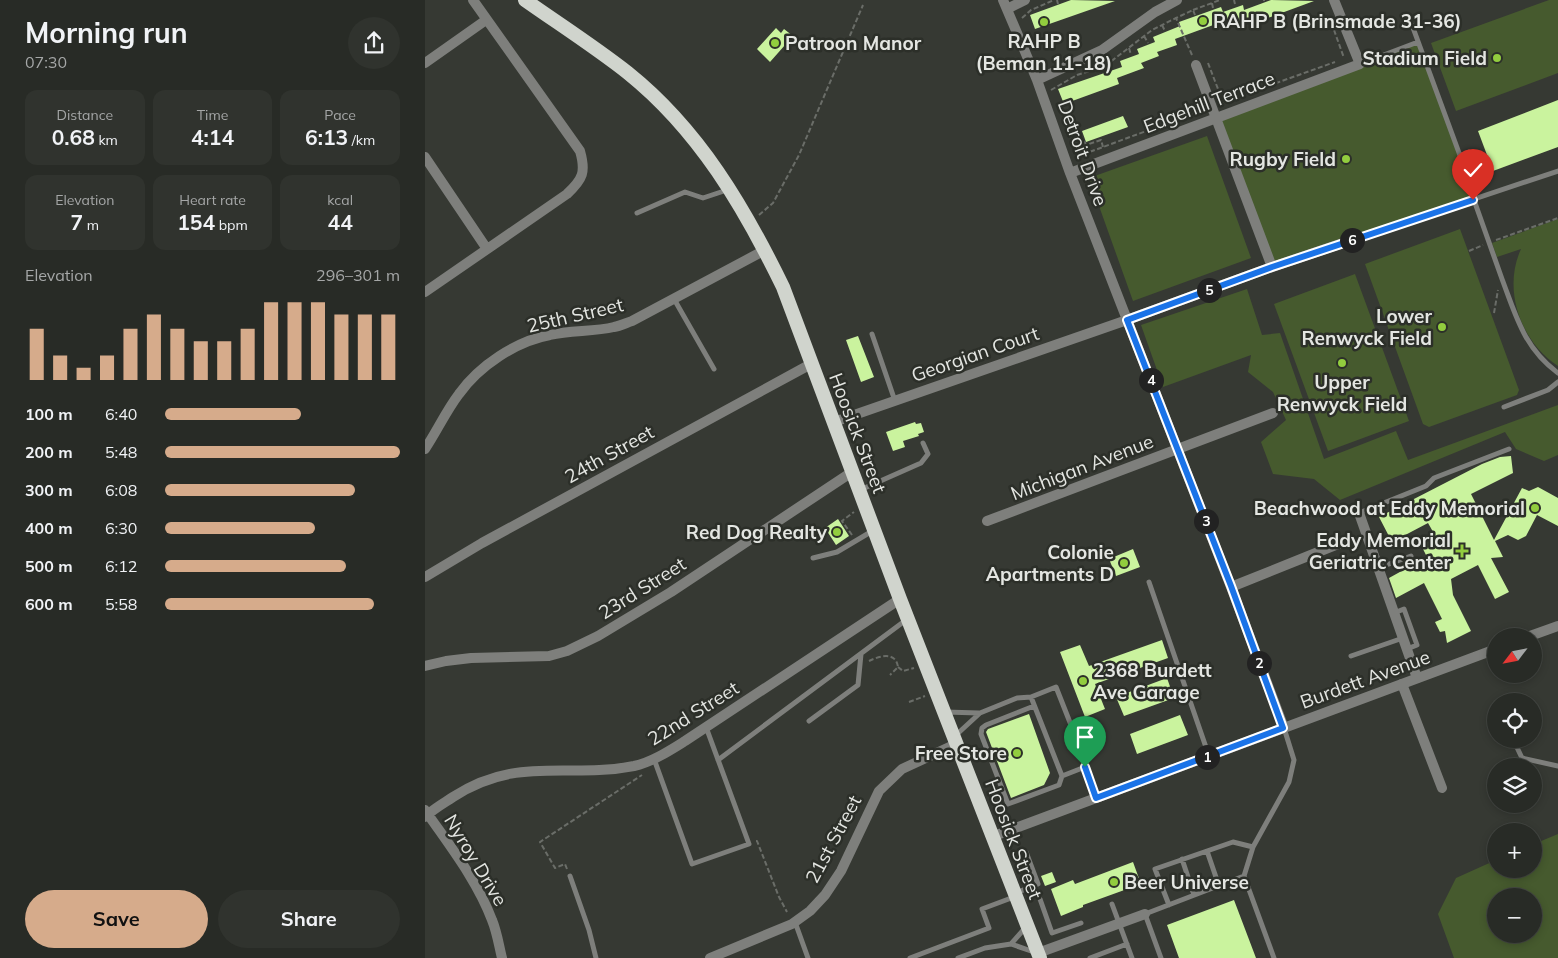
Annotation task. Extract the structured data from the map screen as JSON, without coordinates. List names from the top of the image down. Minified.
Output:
{"streets":{"highway":["Hoosick Street"],"street":["Edgehill Terrace","Detroit Drive","25th Street","Georgian Court","24th Street","Michigan Avenue","23rd Street","Burdett Avenue","22nd Street","21st Street","Nyroy Drive"]},"crossings":[["Edgehill Terrace","Detroit Drive"],["Detroit Drive","Georgian Court"],["Detroit Drive","Michigan Avenue"],["Detroit Drive","Burdett Avenue"],["25th Street","Hoosick Street"],["Georgian Court","Hoosick Street"],["Hoosick Street","24th Street"],["Hoosick Street","23rd Street"],["Hoosick Street","Burdett Avenue"],["Hoosick Street","22nd Street"],["Hoosick Street","21st Street"],["22nd Street","Nyroy Drive"]],"places":{"other":["RAHP B (Brinsmade 31-36)","RAHP B (Beman 11-18)","Patroon Manor","Stadium Field","Rugby Field","Lower Renwyck Field","Upper Renwyck Field","Beachwood at Eddy Memorial","Red Dog Realty","Colonie Apartments D","2368 Burdett Ave Garage","Free Store","Beer Universe"],"health":["Eddy Memorial Geriatric Center"]},"north":"bottom left","page":{"heading":["Morning run","07:30"],"stats":[["Distance","0.68 km"],["Time","4:14"],["Pace","6:13 /km"],["Elevation","7 m"],["Heart rate","154 bpm"],["kcal","44"]],"pins":["6","5","4","3","2","1"],"chart":["Elevation","296–301 m"],"list":[{"name":"100 m","note":"6:40"},{"name":"200 m","note":"5:48"},{"name":"300 m","note":"6:08"},{"name":"400 m","note":"6:30"},{"name":"500 m","note":"6:12"},{"name":"600 m","note":"5:58"}],"map_buttons":["+","−"],"buttons":["Save","Share"]}}
